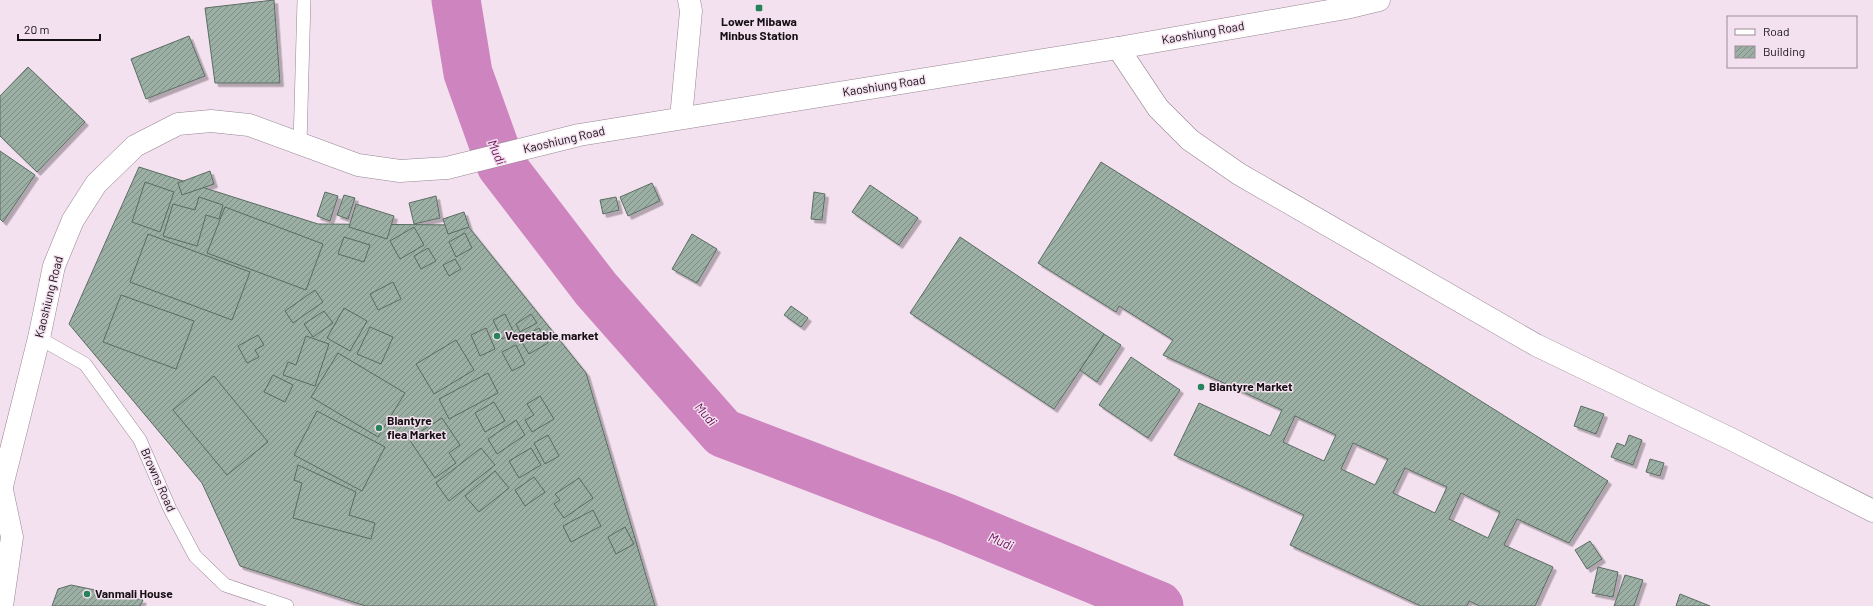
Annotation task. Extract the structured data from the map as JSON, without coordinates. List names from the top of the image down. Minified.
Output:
{"streets":{"main road":["Kaoshiung Road"],"lane":["Browns Road"]},"crossings":[["Kaoshiung Road","Browns Road"]],"water":["Mudi"],"places":{"transit":["Lower Mibawa Minbus Station"],"other":["Vegetable market","Blantyre Market","Blantyre flea Market","Vanmali House"]},"legend":["Road","Building"],"scale_bar":"20 m"}
